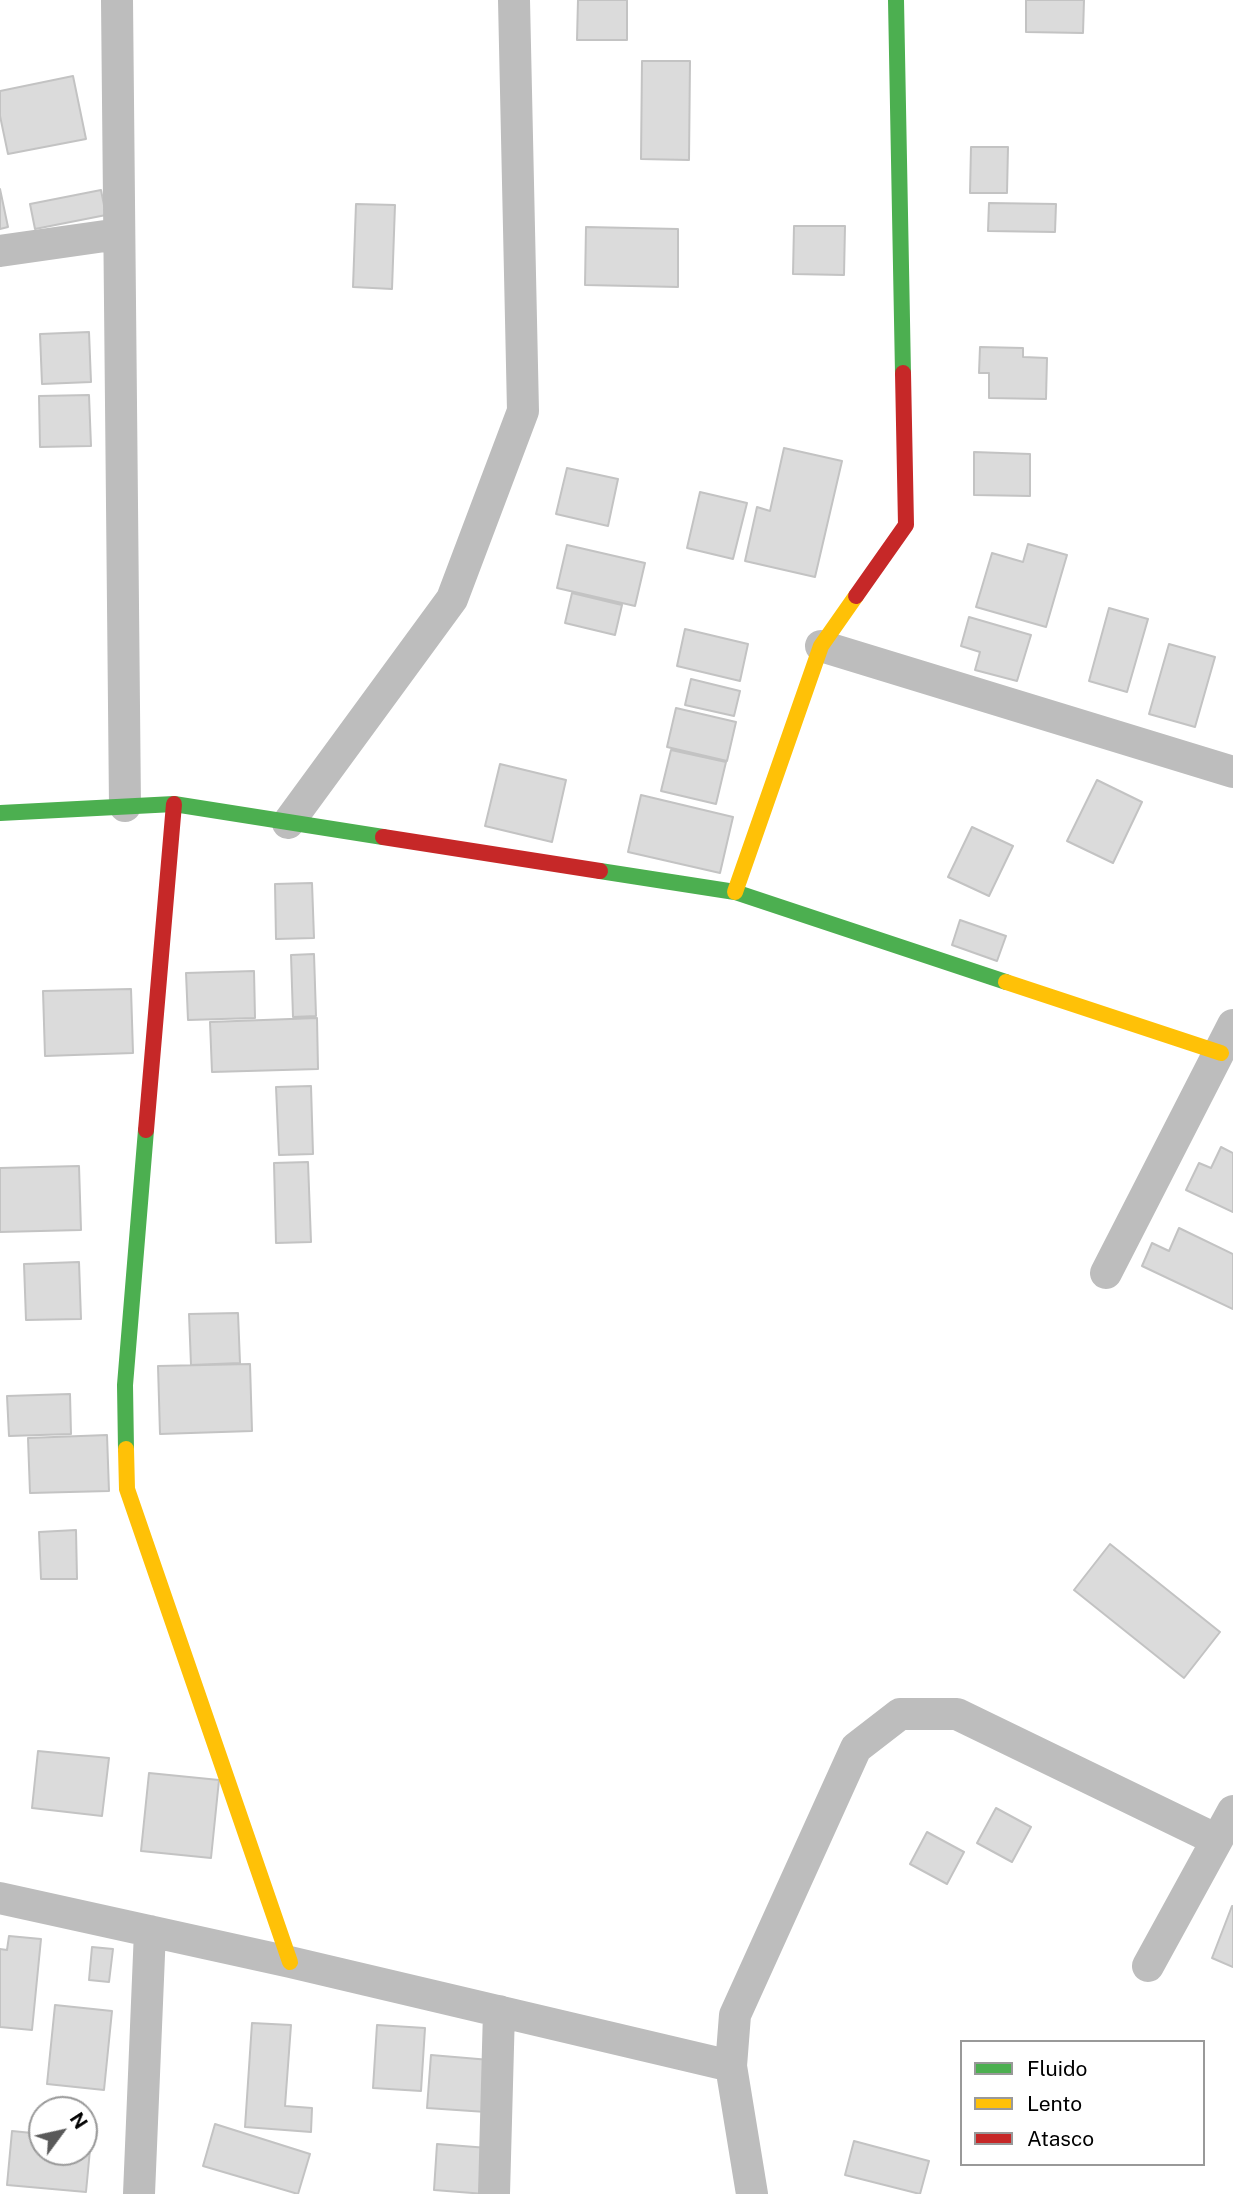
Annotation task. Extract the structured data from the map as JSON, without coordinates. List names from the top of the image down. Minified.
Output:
{"legend":["Fluido","Lento","Atasco"],"north":"top right"}
